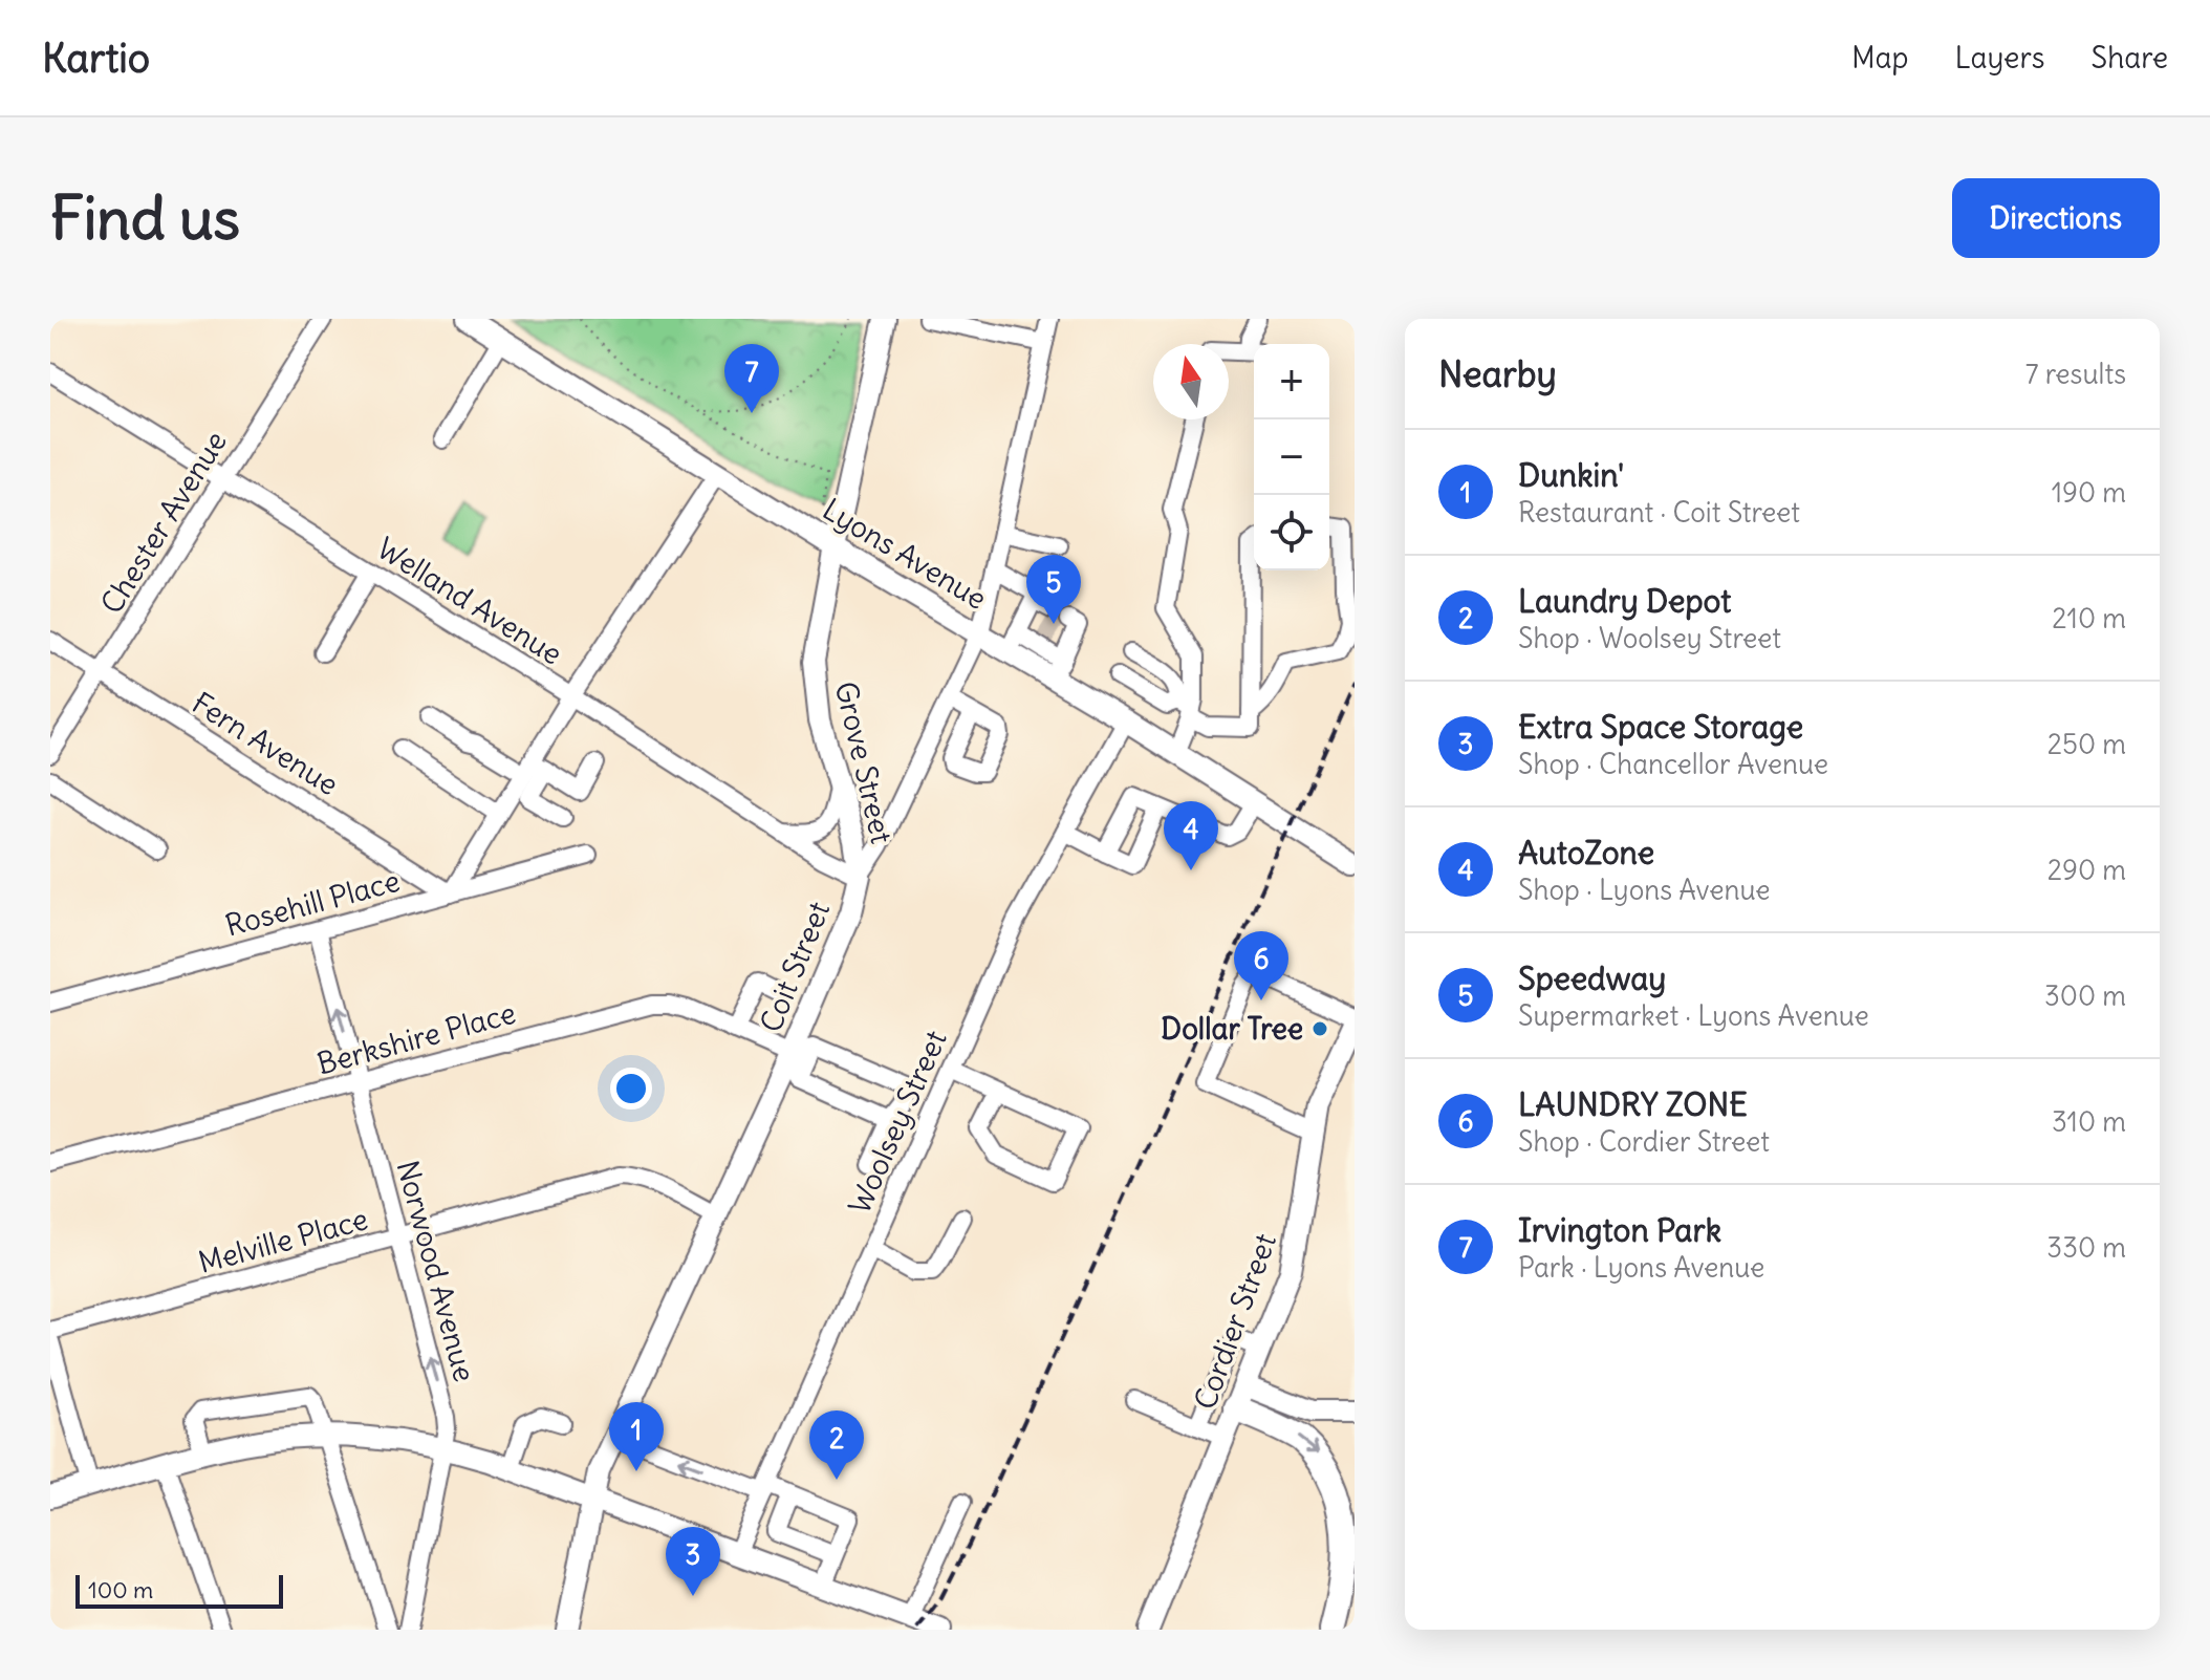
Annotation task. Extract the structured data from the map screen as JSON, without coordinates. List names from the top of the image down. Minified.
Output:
{"streets":{"main road":["Lyons Avenue","Grove Street","Coit Street","Cordier Street"],"street":["Chester Avenue","Welland Avenue","Fern Avenue","Rosehill Place","Berkshire Place","Woolsey Street","Melville Place","Norwood Avenue"]},"crossings":[["Chester Avenue","Welland Avenue"],["Chester Avenue","Fern Avenue"],["Lyons Avenue","Grove Street"],["Lyons Avenue","Coit Street"],["Lyons Avenue","Woolsey Street"],["Welland Avenue","Grove Street"],["Welland Avenue","Coit Street"],["Fern Avenue","Rosehill Place"],["Grove Street","Coit Street"],["Rosehill Place","Norwood Avenue"],["Coit Street","Berkshire Place"],["Coit Street","Melville Place"],["Berkshire Place","Norwood Avenue"],["Melville Place","Norwood Avenue"]],"one_way":["Norwood Avenue"],"places":["Dollar Tree"],"scale_bar":"100 m","north":"top","page":{"header":"Kartio","nav":["Map","Layers","Share"],"buttons":"Directions","title":"Find us","heading":["Nearby","7 results"],"map_buttons":["+","−"],"pins":["7","5","4","6","1","2","3"],"list":[{"mark":"1","name":"Dunkin'","note":"Restaurant · Coit Street","value":"190 m"},{"mark":"2","name":"Laundry Depot","note":"Shop · Woolsey Street","value":"210 m"},{"mark":"3","name":"Extra Space Storage","note":"Shop · Chancellor Avenue","value":"250 m"},{"mark":"4","name":"AutoZone","note":"Shop · Lyons Avenue","value":"290 m"},{"mark":"5","name":"Speedway","note":"Supermarket · Lyons Avenue","value":"300 m"},{"mark":"6","name":"LAUNDRY ZONE","note":"Shop · Cordier Street","value":"310 m"},{"mark":"7","name":"Irvington Park","note":"Park · Lyons Avenue","value":"330 m"}],"scale":"100 m"}}
